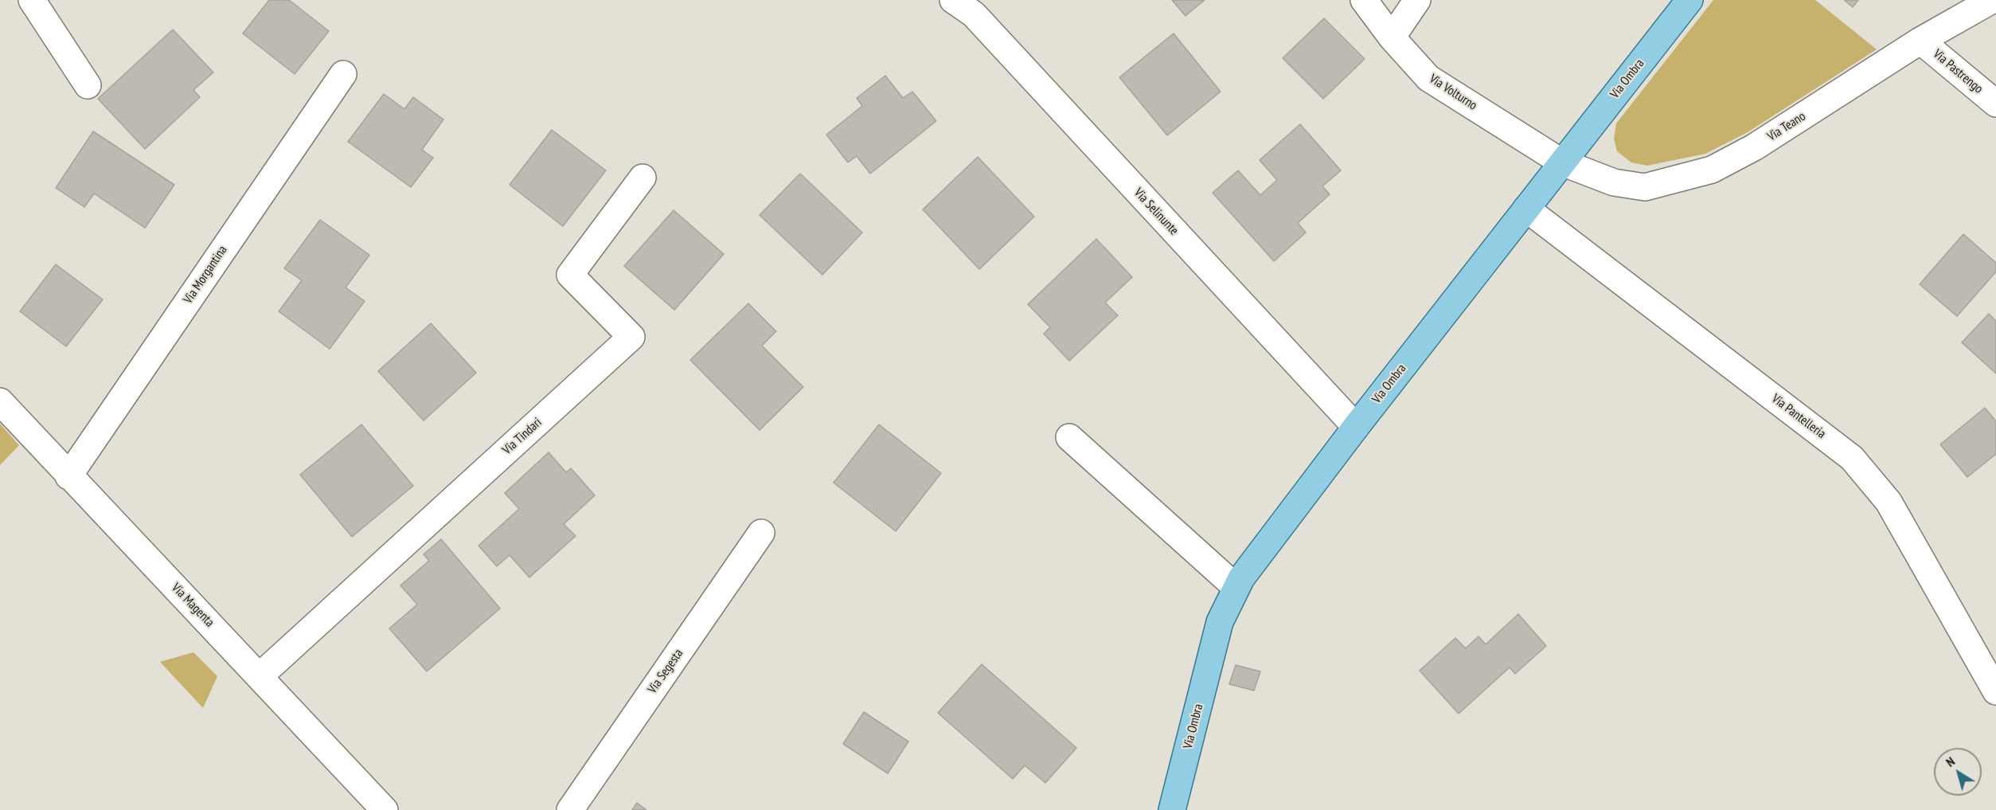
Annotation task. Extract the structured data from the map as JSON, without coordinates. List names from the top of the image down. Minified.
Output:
{"streets":{"main road":["Via Ombra"],"street":["Via Pastrengo","Via Volturno","Via Teano","Via Selinunte","Via Morgantina","Via Pantelleria","Via Tindari","Via Magenta","Via Segesta"]},"crossings":[["Via Pastrengo","Via Teano"],["Via Ombra","Via Volturno"],["Via Ombra","Via Teano"],["Via Ombra","Via Selinunte"],["Via Ombra","Via Pantelleria"],["Via Volturno","Via Teano"],["Via Morgantina","Via Magenta"],["Via Tindari","Via Magenta"]],"north":"top left"}
